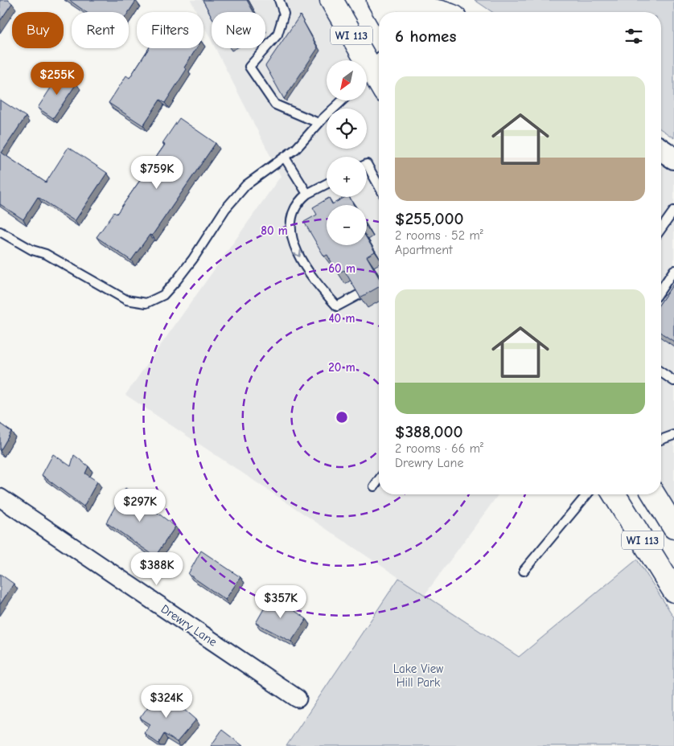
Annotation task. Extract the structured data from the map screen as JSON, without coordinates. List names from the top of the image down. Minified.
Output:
{"streets":{"main road":["WI 113"],"street":["Drewry Lane"]},"parks":["Lake View Hill Park"],"north":"bottom left","page":{"chip":["Buy","Rent","Filters","New"],"heading":"6 homes","map_buttons":["+","−"],"list":[{"name":"$255,000","note":"2 rooms · 52 m² · Apartment"},{"name":"$388,000","note":"2 rooms · 66 m² · Drewry Lane"}],"price":["$255K","$759K","$297K","$388K","$357K","$324K"]},"rings":["80 m","60 m","40 m","20 m"]}
